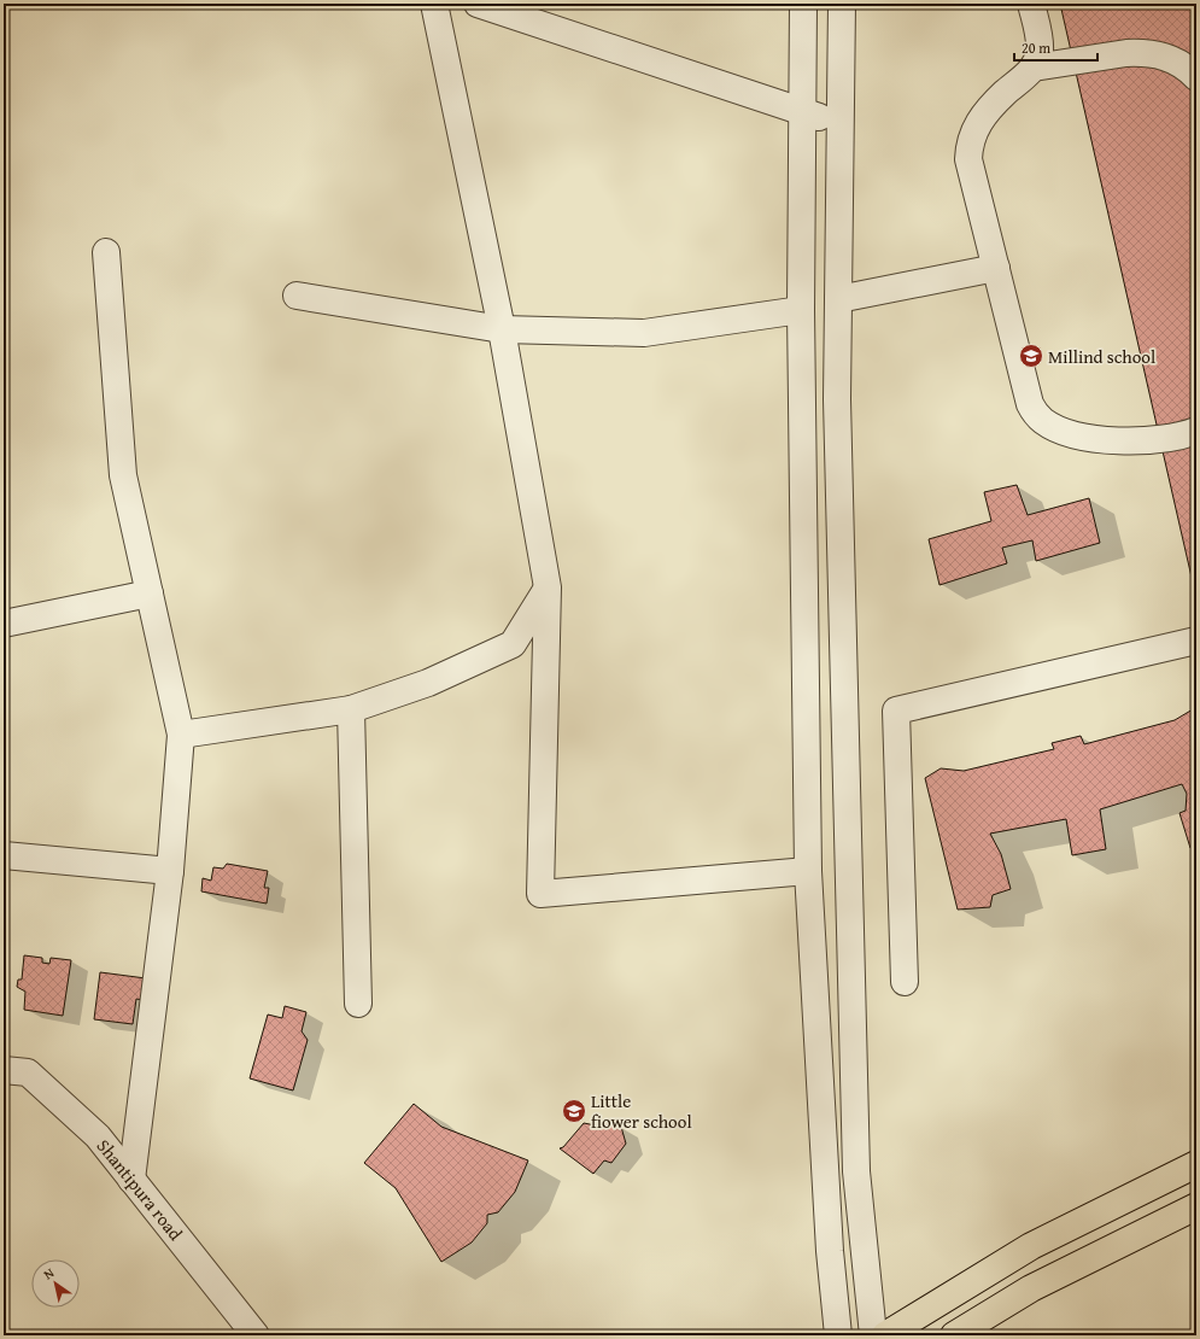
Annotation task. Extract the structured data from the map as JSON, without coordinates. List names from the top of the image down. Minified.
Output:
{"streets":{"street":["Shantipura road"]},"places":{"school or university":["Millind school","Little fiower school"]},"scale_bar":"20 m","north":"top left"}
